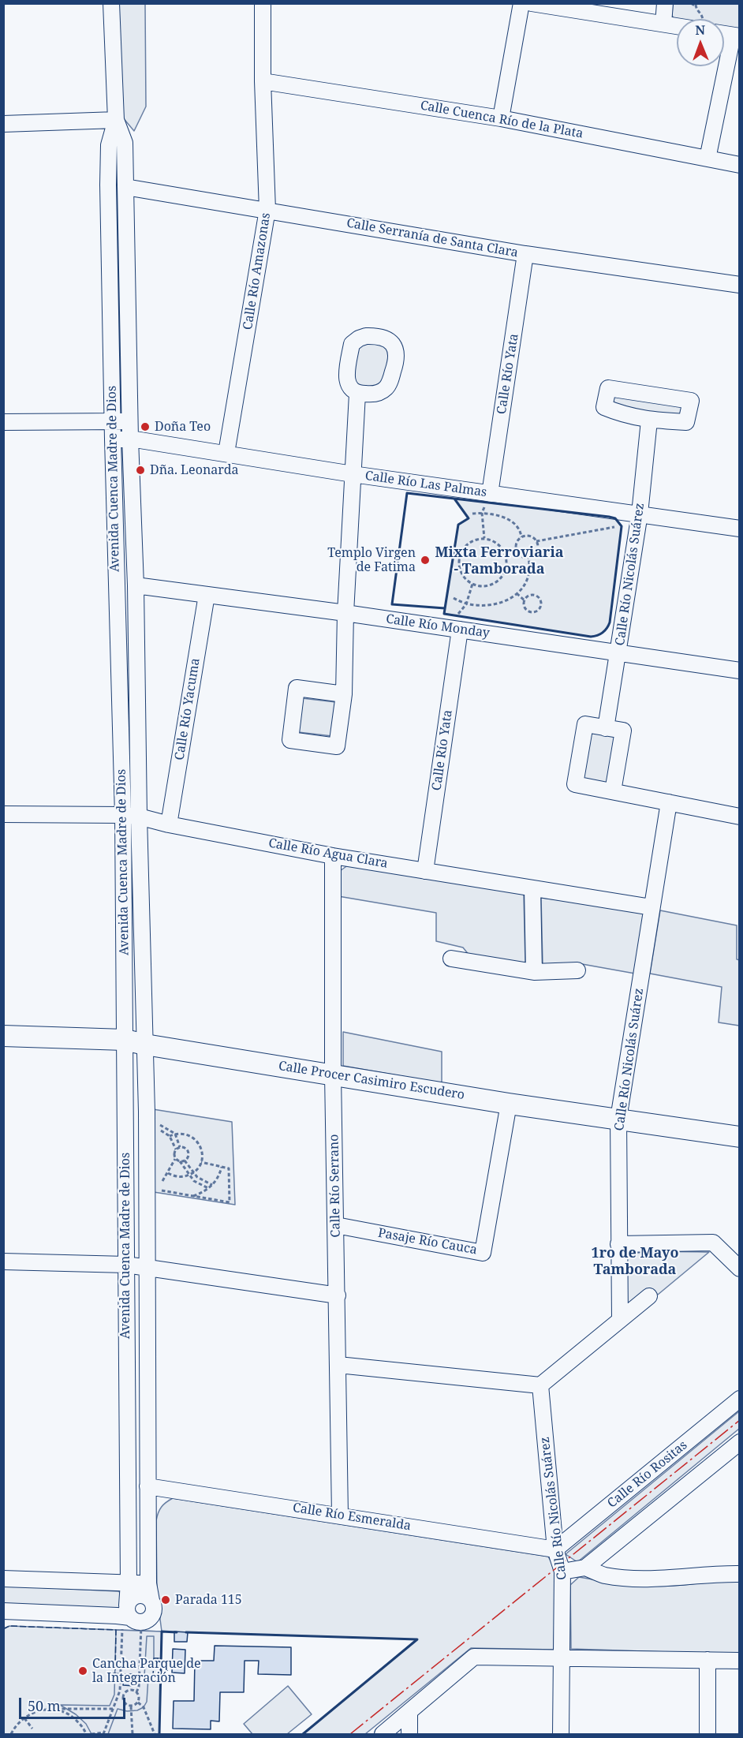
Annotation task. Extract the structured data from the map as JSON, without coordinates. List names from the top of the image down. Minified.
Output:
{"streets":{"main road":["Calle Procer Casimiro Escudero"],"street":["Calle Cuenca Río de la Plata","Calle Serranía de Santa Clara","Calle Río Amazonas","Calle Río Yata","Avenida Cuenca Madre de Dios","Calle Río Las Palmas","Calle Río Nicolás Suárez","Calle Río Monday","Calle Río Yacuma","Calle Río Agua Clara","Calle Río Serrano","Pasaje Río Cauca","Calle Río Rositas","Calle Río Esmeralda"]},"crossings":[["Calle Cuenca Río de la Plata","Calle Río Amazonas"],["Calle Serranía de Santa Clara","Calle Río Amazonas"],["Calle Serranía de Santa Clara","Calle Río Yata"],["Calle Serranía de Santa Clara","Avenida Cuenca Madre de Dios"],["Calle Río Amazonas","Calle Río Las Palmas"],["Calle Río Yata","Calle Río Las Palmas"],["Calle Río Yata","Calle Río Monday"],["Calle Río Yata","Calle Río Agua Clara"],["Avenida Cuenca Madre de Dios","Calle Río Las Palmas"],["Avenida Cuenca Madre de Dios","Calle Río Monday"],["Avenida Cuenca Madre de Dios","Calle Río Agua Clara"],["Avenida Cuenca Madre de Dios","Calle Procer Casimiro Escudero"],["Avenida Cuenca Madre de Dios","Calle Río Esmeralda"],["Calle Río Las Palmas","Calle Río Nicolás Suárez"],["Calle Río Nicolás Suárez","Calle Río Monday"],["Calle Río Nicolás Suárez","Calle Río Agua Clara"],["Calle Río Nicolás Suárez","Calle Procer Casimiro Escudero"],["Calle Río Nicolás Suárez","Calle Río Rositas"],["Calle Río Nicolás Suárez","Calle Río Esmeralda"],["Calle Río Monday","Calle Río Yacuma"],["Calle Río Yacuma","Calle Río Agua Clara"],["Calle Río Agua Clara","Calle Río Serrano"],["Calle Procer Casimiro Escudero","Calle Río Serrano"],["Calle Procer Casimiro Escudero","Pasaje Río Cauca"],["Calle Río Serrano","Pasaje Río Cauca"],["Calle Río Serrano","Calle Río Esmeralda"],["Calle Río Rositas","Calle Río Esmeralda"]],"districts":["Mixta Ferroviaria - Tamborada","1ro de Mayo Tamborada"],"places":["Doña Teo","Dña. Leonarda","Templo Virgen de Fatima","Parada 115","Cancha Parque de la Integración"],"scale_bar":"50 m","north":"top"}
